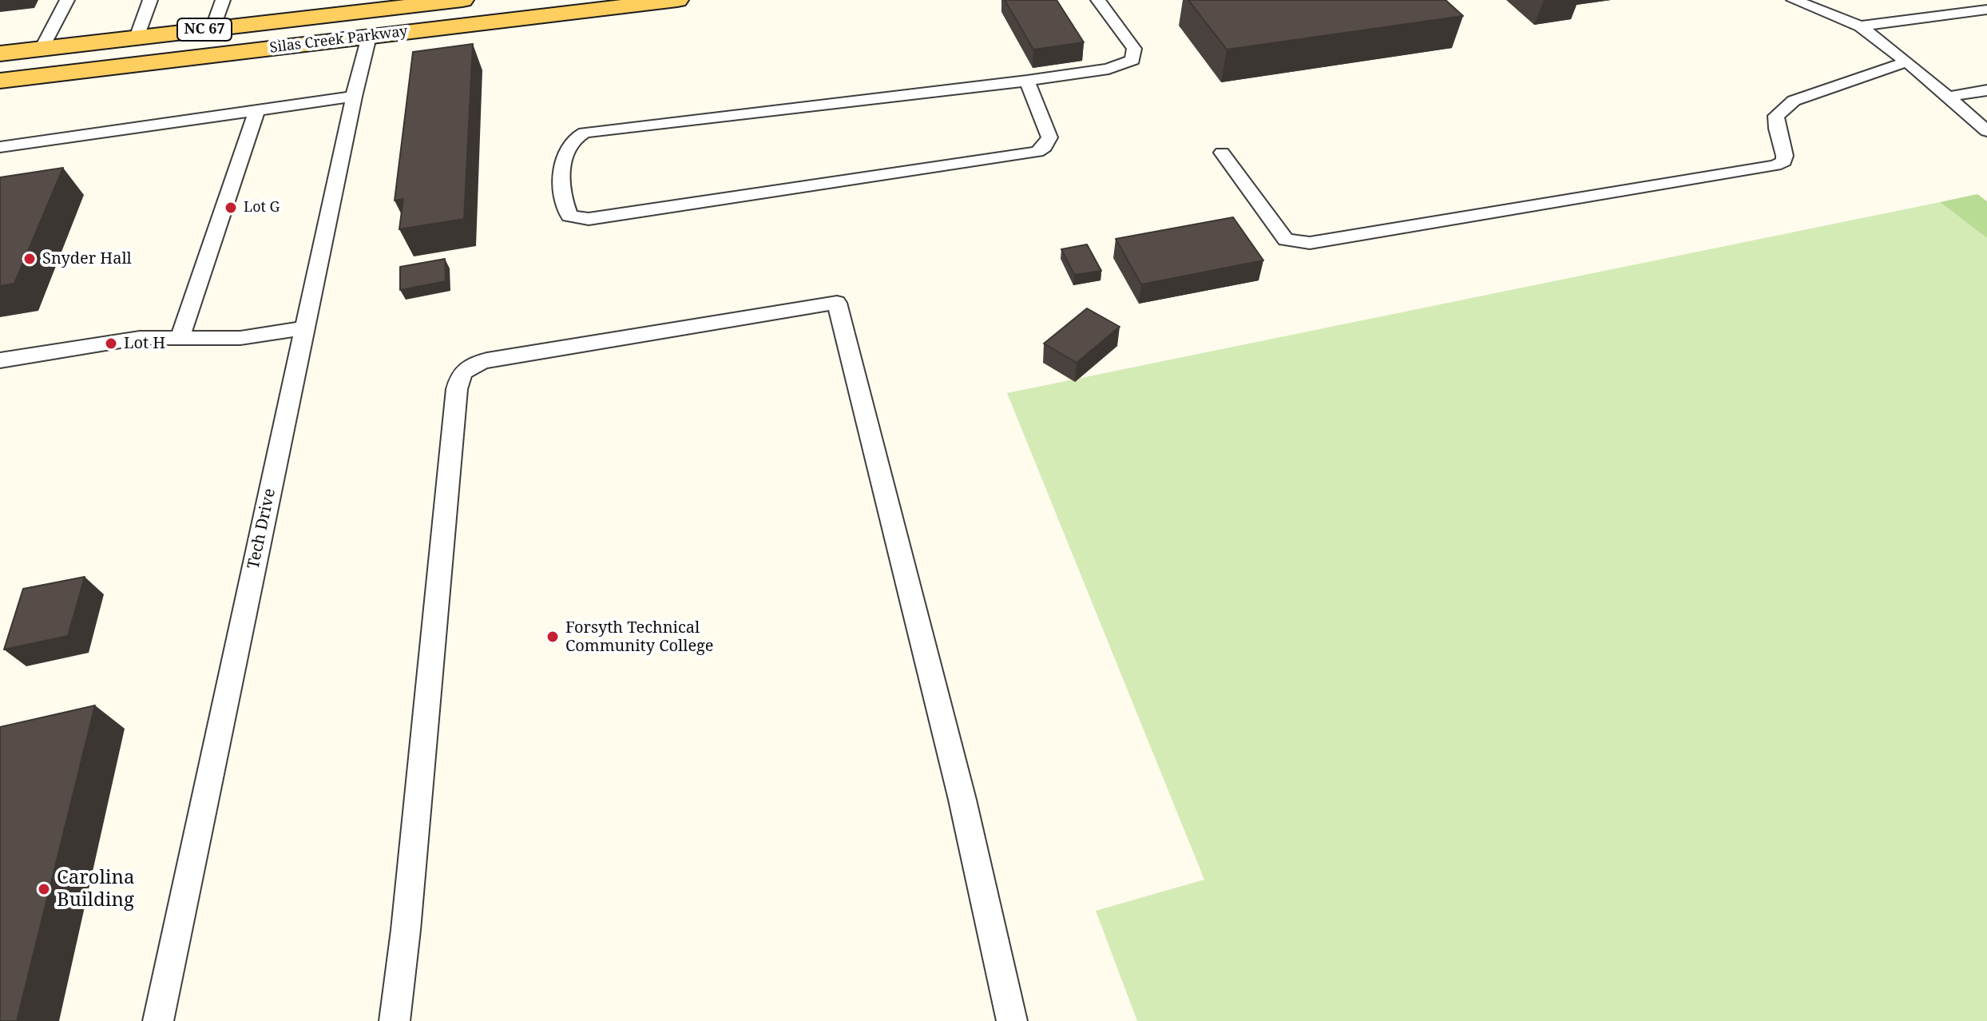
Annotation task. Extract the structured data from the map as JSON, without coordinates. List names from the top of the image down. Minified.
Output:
{"streets":{"main road":["NC 67","Silas Creek Parkway"],"lane":["Tech Drive"]},"crossings":[["Silas Creek Parkway","Tech Drive"]],"places":["Lot G","Snyder Hall","Lot H","Forsyth Technical Community College","Carolina Building"]}
